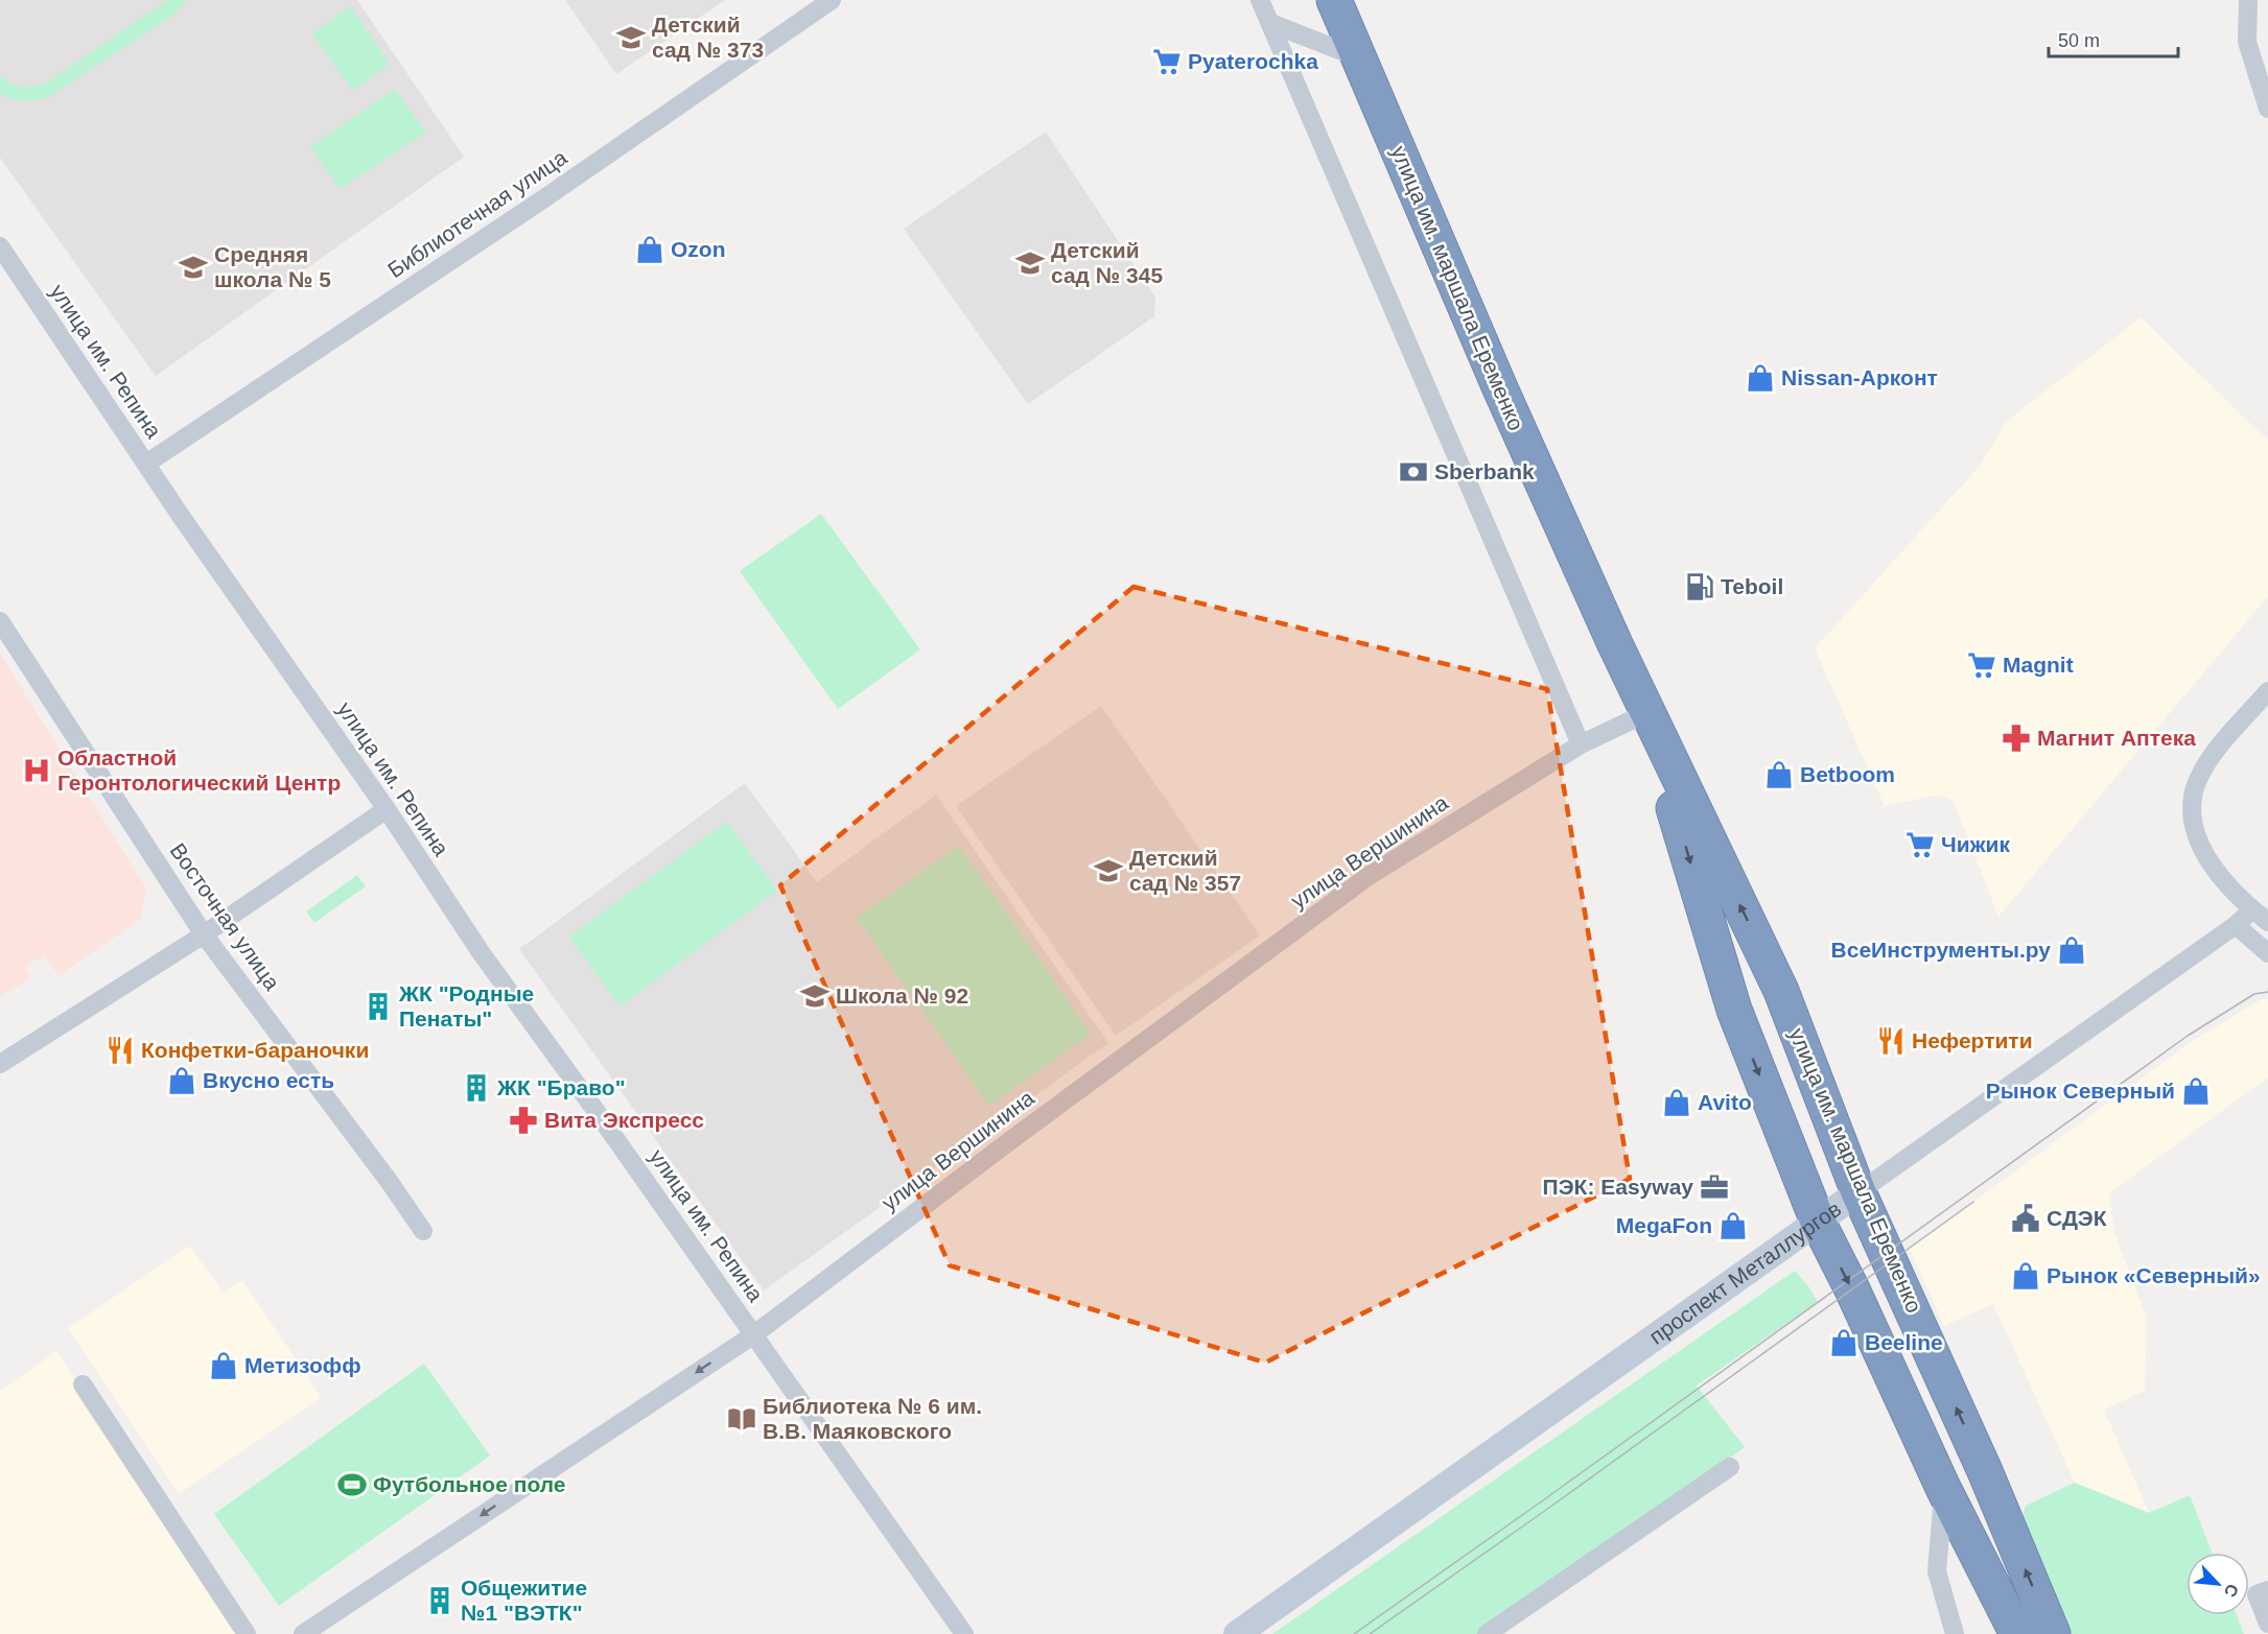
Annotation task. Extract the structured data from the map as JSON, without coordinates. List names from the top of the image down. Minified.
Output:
{"streets":{"highway":["улица им. маршала Еременко"],"main road":["проспект Металлургов"],"street":["Библиотечная улица","улица им. Репина","улица Вершинина","Восточная улица"]},"crossings":[["Библиотечная улица","улица им. Репина"],["улица им. маршала Еременко","улица Вершинина"],["улица им. маршала Еременко","проспект Металлургов"],["улица им. Репина","улица Вершинина"]],"places":{"school or university":["Детский сад № 373","Детский сад № 345","Средняя школа № 5","Детский сад № 357","Школа № 92"],"supermarket":["Pyaterochka","Magnit","Чижик"],"shop":["Ozon","Nissan-Арконт","Betboom","ВсеИнструменты.ру","Вкусно есть","Рынок Северный","Avito","MegaFon","Рынок «Северный»","Beeline","Метизофф"],"bank":["Sberbank"],"fuel station":["Teboil"],"pharmacy":["Магнит Аптека","Вита Экспресс"],"hospital":["Областной Геронтологический Центр"],"building":["ЖК \"Родные Пенаты\"","ЖК \"Браво\"","Общежитие №1 \"ВЭТК\""],"restaurant":["Нефертити","Конфетки-бараночки"],"office":["ПЭК: Easyway"],"public building":["СДЭК"],"library":["Библиотека № 6 им. В.В. Маяковского"],"sports":["Футбольное поле"]},"scale_bar":"50 m","north":"bottom right"}
